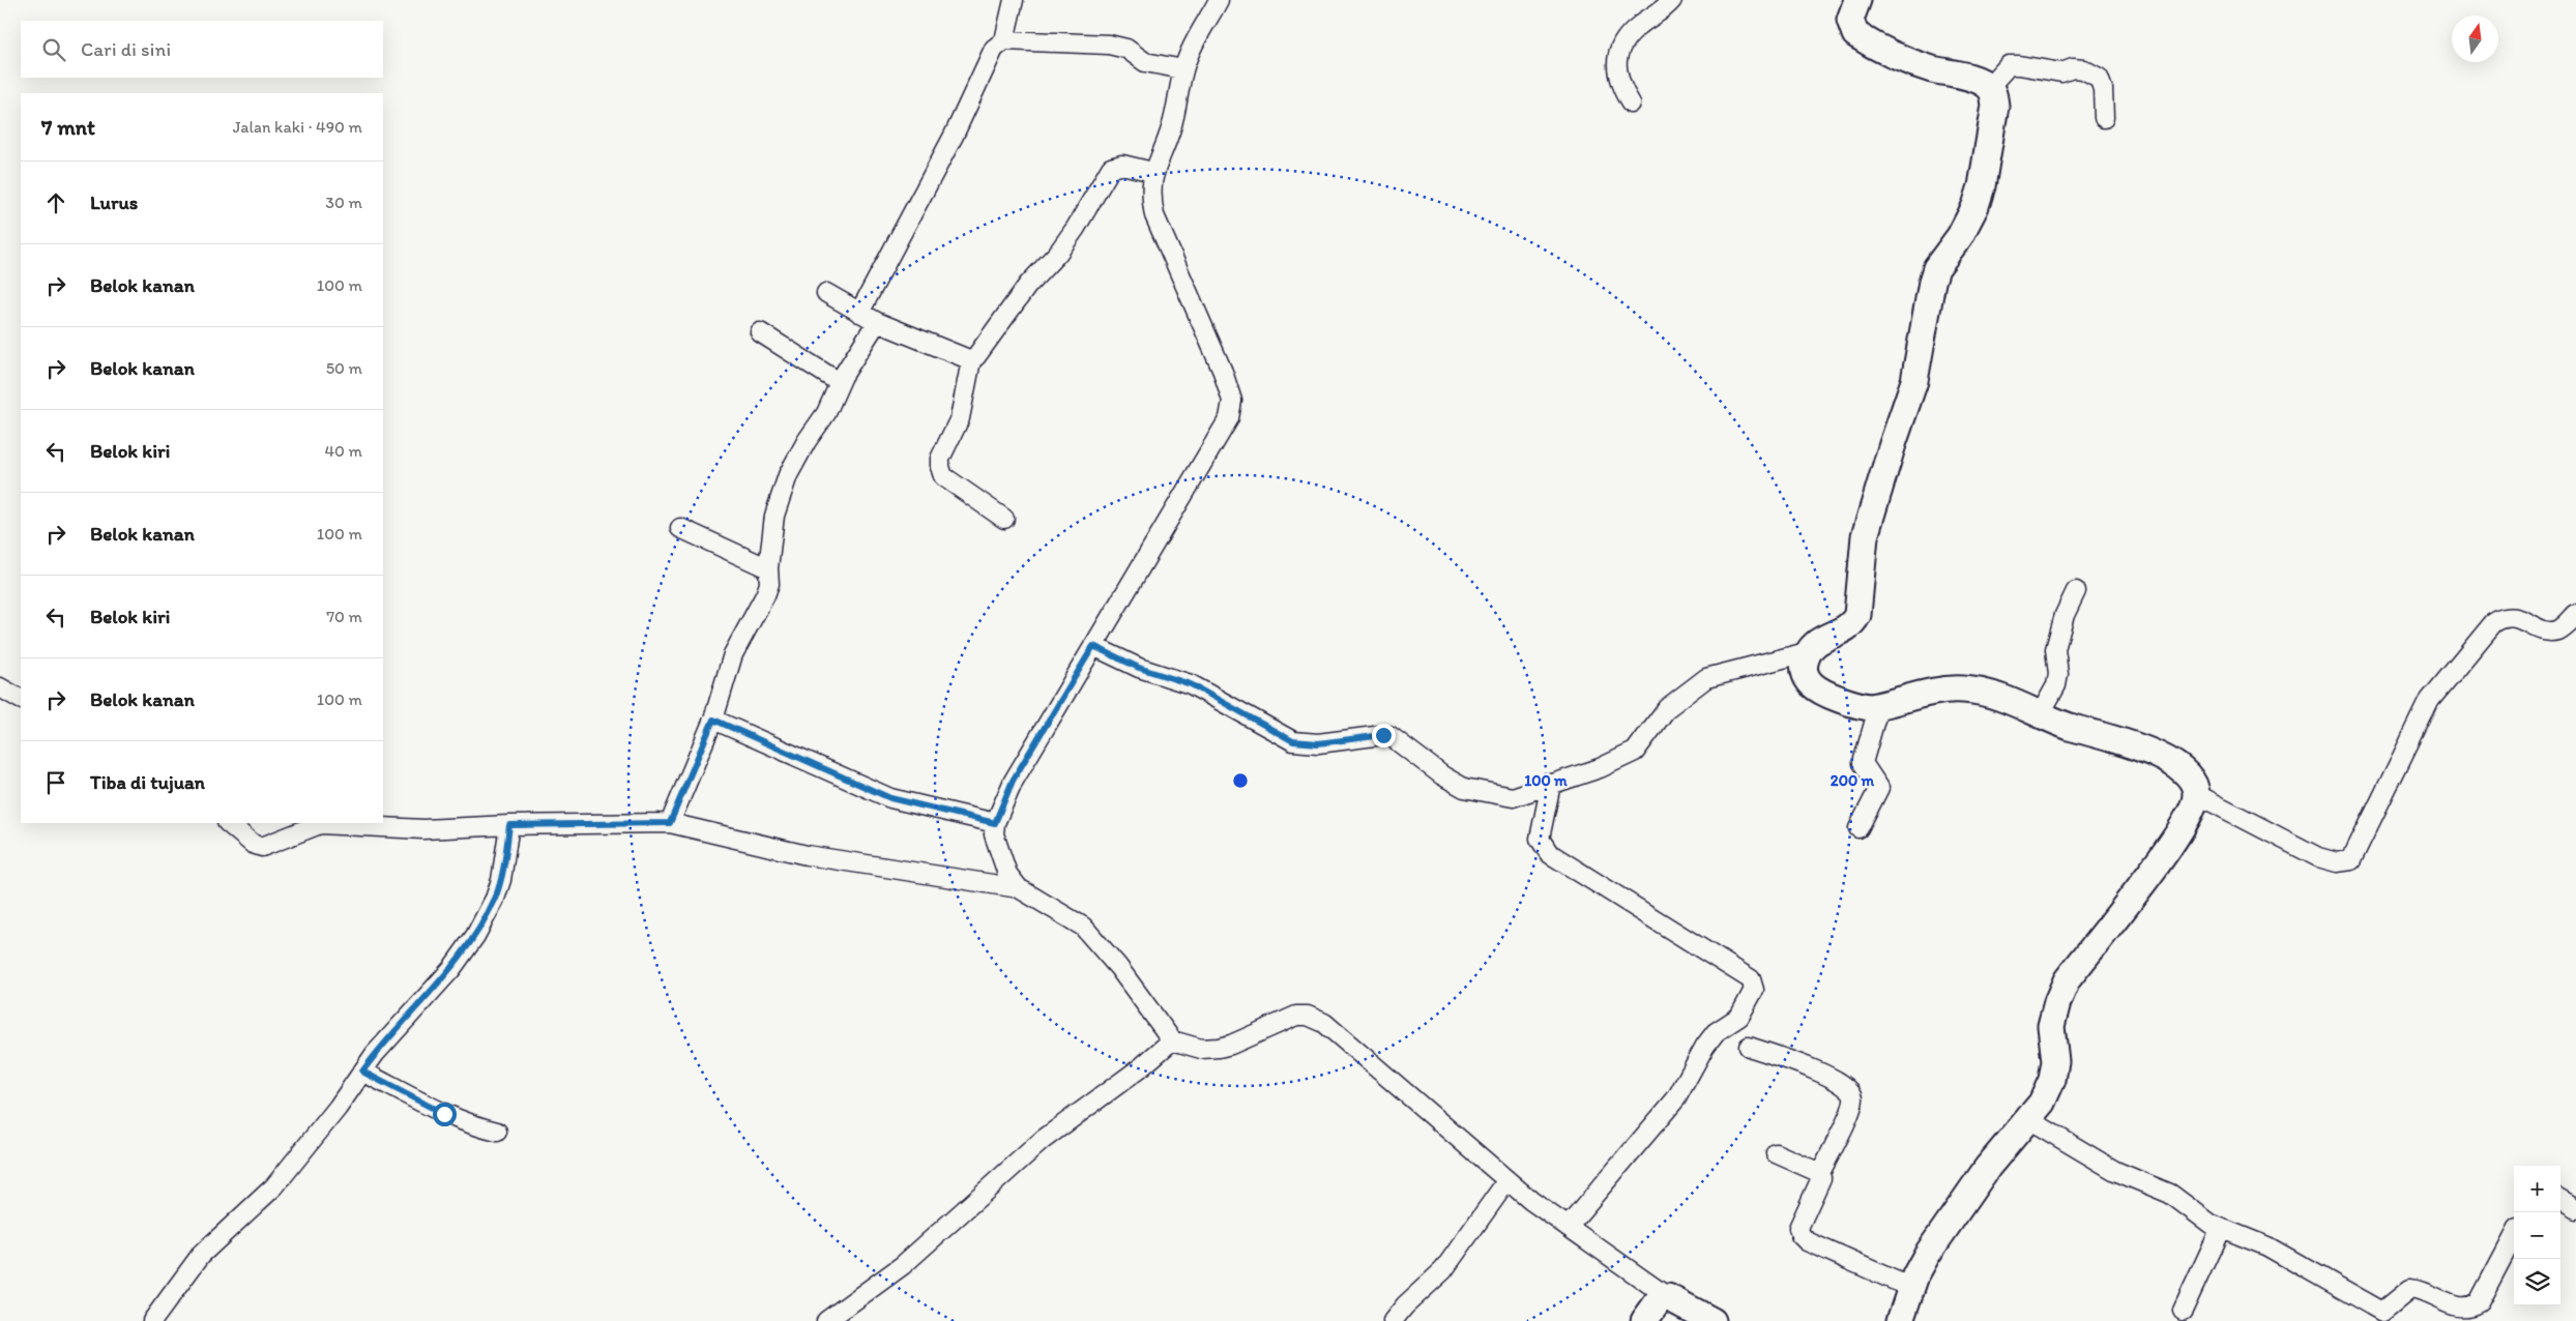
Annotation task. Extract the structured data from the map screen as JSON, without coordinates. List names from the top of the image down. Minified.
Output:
{"north":"top","page":{"search":"Cari di sini","heading":["7 mnt","Jalan kaki · 490 m"],"list":[["Lurus","30 m"],["Belok kanan","100 m"],["Belok kanan","50 m"],["Belok kiri","40 m"],["Belok kanan","100 m"],["Belok kiri","70 m"],["Belok kanan","100 m"],"Tiba di tujuan"],"map_buttons":["+","−"]},"rings":["100 m","200 m"]}
